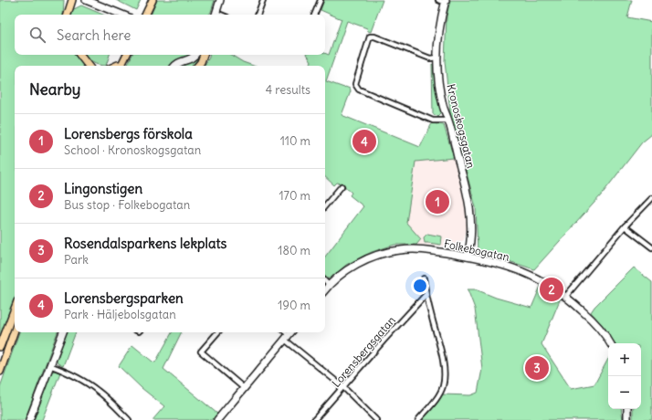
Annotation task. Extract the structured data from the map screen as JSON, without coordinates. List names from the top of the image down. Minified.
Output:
{"streets":{"street":["Kronoskogsgatan","Folkebogatan","Lorensbergsgatan"]},"crossings":[["Kronoskogsgatan","Folkebogatan"]],"page":{"search":"Search here","heading":["Nearby","4 results"],"list":[{"mark":"1","name":"Lorensbergs förskola","note":"School · Kronoskogsgatan","value":"110 m"},{"mark":"2","name":"Lingonstigen","note":"Bus stop · Folkebogatan","value":"170 m"},{"mark":"3","name":"Rosendalsparkens lekplats","note":"Park","value":"180 m"},{"mark":"4","name":"Lorensbergsparken","note":"Park · Häljebolsgatan","value":"190 m"}],"pins":["4","1","2","3"],"map_buttons":["+","−"]}}
